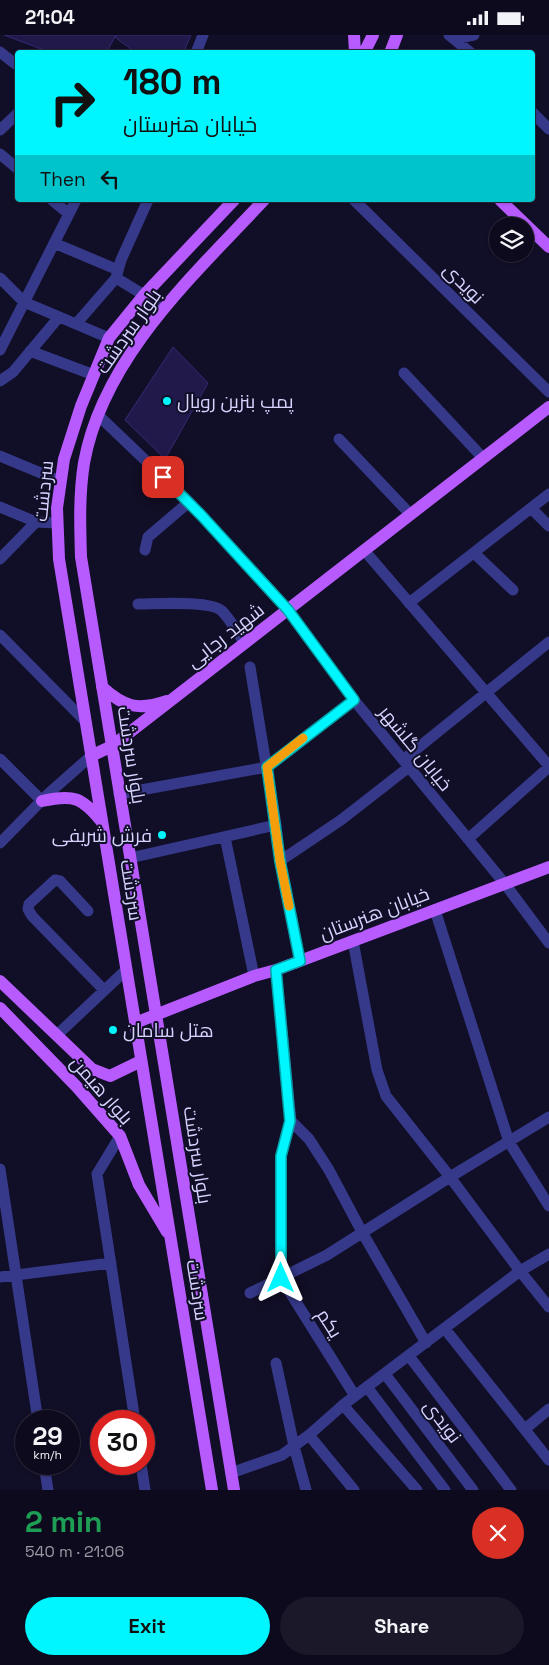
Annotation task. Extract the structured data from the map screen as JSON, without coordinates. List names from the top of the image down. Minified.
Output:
{"streets":{"main road":["بلوار سردشت","سردشت","شهید رجایی","خیابان هنرستان","بلوار هیمن"],"street":["نویدی","خیابان گلشهر","یکم"]},"crossings":[["بلوار سردشت","شهید رجایی"],["بلوار سردشت","خیابان گلشهر"],["بلوار سردشت","خیابان هنرستان"],["سردشت","شهید رجایی"],["سردشت","خیابان هنرستان"],["سردشت","بلوار هیمن"],["شهید رجایی","خیابان گلشهر"],["خیابان گلشهر","خیابان هنرستان"]],"places":["پمپ بنزین رویال","فرش شریفی","هتل سامان"],"page":{"status":"21:04","turn":["180 m","خیابان هنرستان"],"then":"Then","speed":"29 km/h","limit":"30","heading":["2 min","540 m · 21:06"],"buttons":["Exit","Share"]}}
